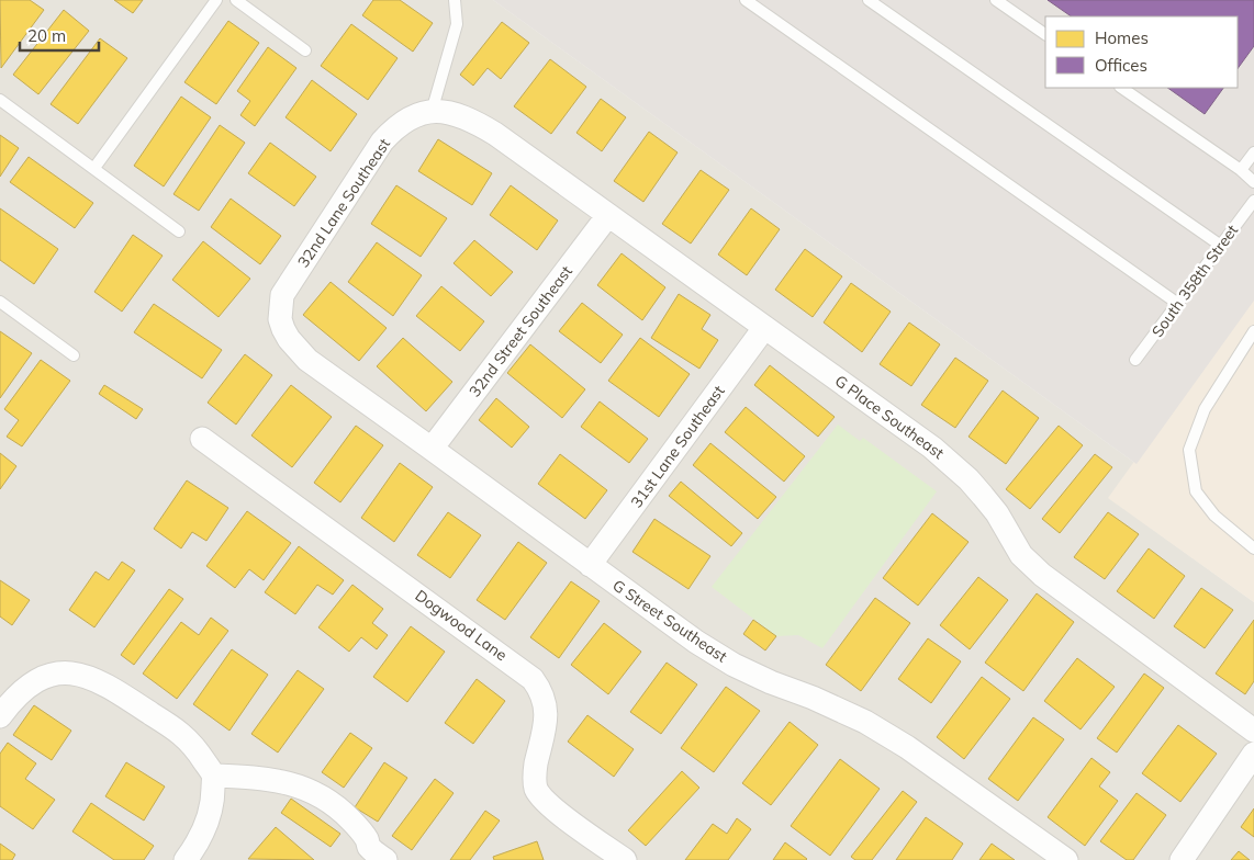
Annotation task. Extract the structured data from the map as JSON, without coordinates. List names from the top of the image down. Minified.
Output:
{"streets":{"street":["32nd Lane Southeast","32nd Street Southeast","G Place Southeast","31st Lane Southeast","G Street Southeast","Dogwood Lane"],"lane":["South 358th Street"]},"crossings":[["32nd Lane Southeast","G Place Southeast"],["32nd Lane Southeast","G Street Southeast"],["32nd Street Southeast","G Place Southeast"],["32nd Street Southeast","G Street Southeast"],["G Place Southeast","31st Lane Southeast"],["31st Lane Southeast","G Street Southeast"]],"legend":["Homes","Offices"],"scale_bar":"20 m"}
